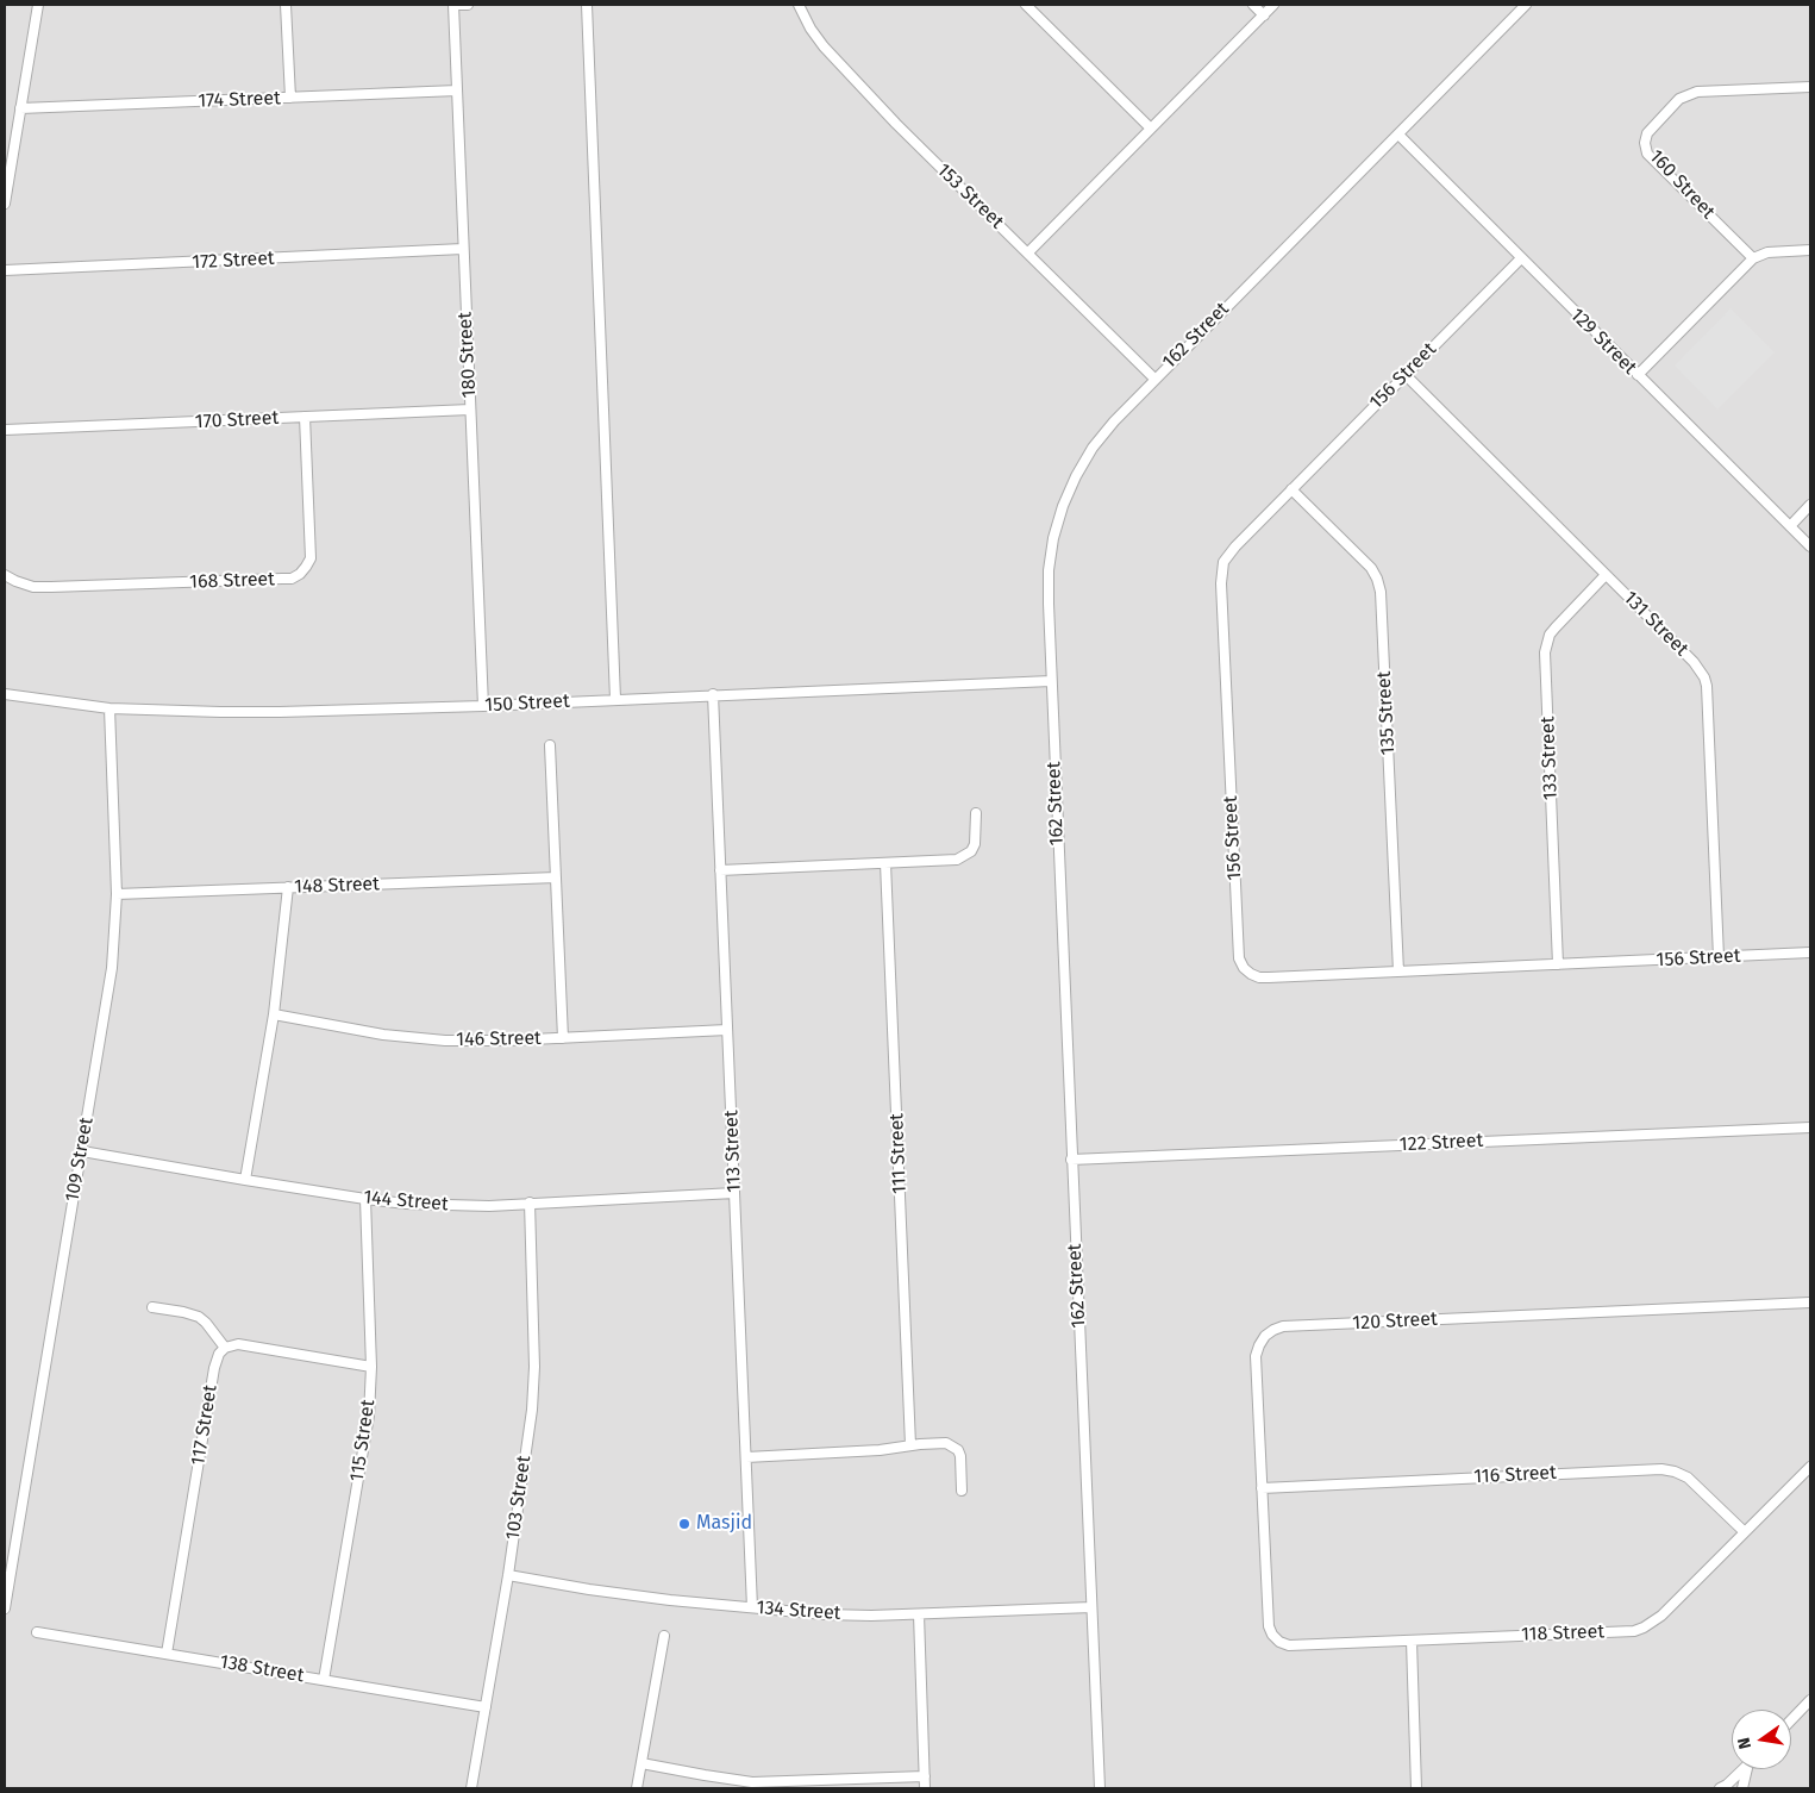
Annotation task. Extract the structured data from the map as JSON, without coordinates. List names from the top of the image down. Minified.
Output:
{"streets":{"street":["174 Street","160 Street","153 Street","172 Street","162 Street","129 Street","180 Street","156 Street","170 Street","168 Street","131 Street","150 Street","135 Street","133 Street","148 Street","146 Street","122 Street","113 Street","111 Street","109 Street","144 Street","120 Street","117 Street","115 Street","116 Street","103 Street","134 Street","118 Street","138 Street"]},"crossings":[["174 Street","180 Street"],["153 Street","162 Street"],["172 Street","180 Street"],["162 Street","129 Street"],["162 Street","150 Street"],["162 Street","122 Street"],["162 Street","134 Street"],["129 Street","156 Street"],["180 Street","170 Street"],["180 Street","150 Street"],["156 Street","131 Street"],["156 Street","135 Street"],["156 Street","133 Street"],["170 Street","168 Street"],["131 Street","133 Street"],["150 Street","113 Street"],["150 Street","109 Street"],["148 Street","109 Street"],["146 Street","113 Street"],["113 Street","144 Street"],["113 Street","134 Street"],["109 Street","144 Street"],["144 Street","115 Street"],["144 Street","103 Street"],["120 Street","116 Street"],["120 Street","118 Street"],["117 Street","138 Street"],["115 Street","138 Street"],["116 Street","118 Street"],["103 Street","134 Street"],["103 Street","138 Street"]],"places":["Masjid"],"north":"left"}
